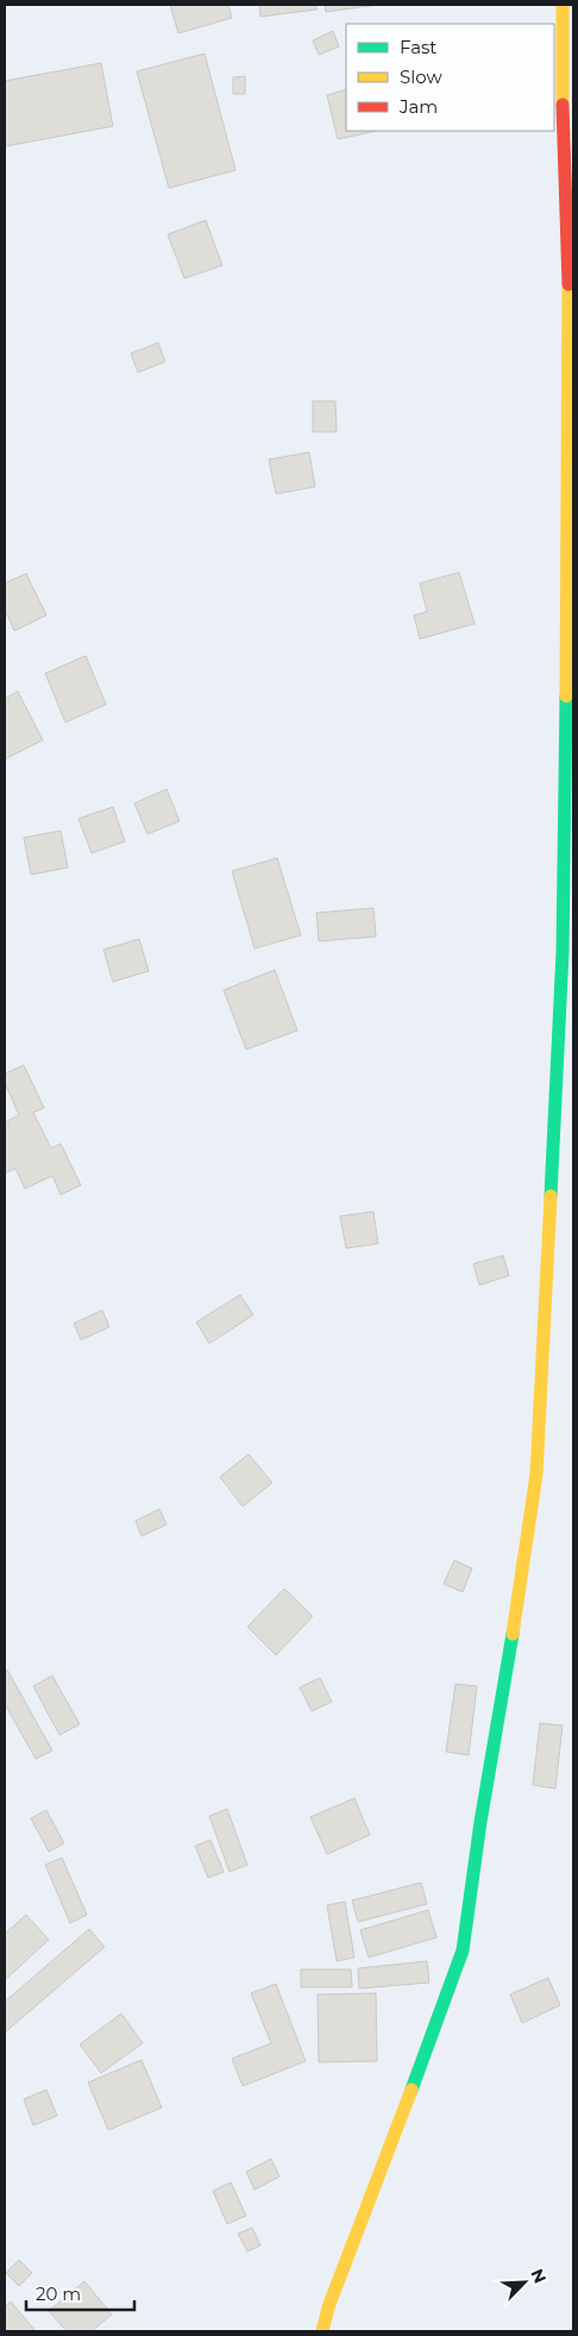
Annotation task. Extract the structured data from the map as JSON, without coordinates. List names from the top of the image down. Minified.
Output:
{"legend":["Fast","Slow","Jam"],"scale_bar":"20 m","north":"top right"}
